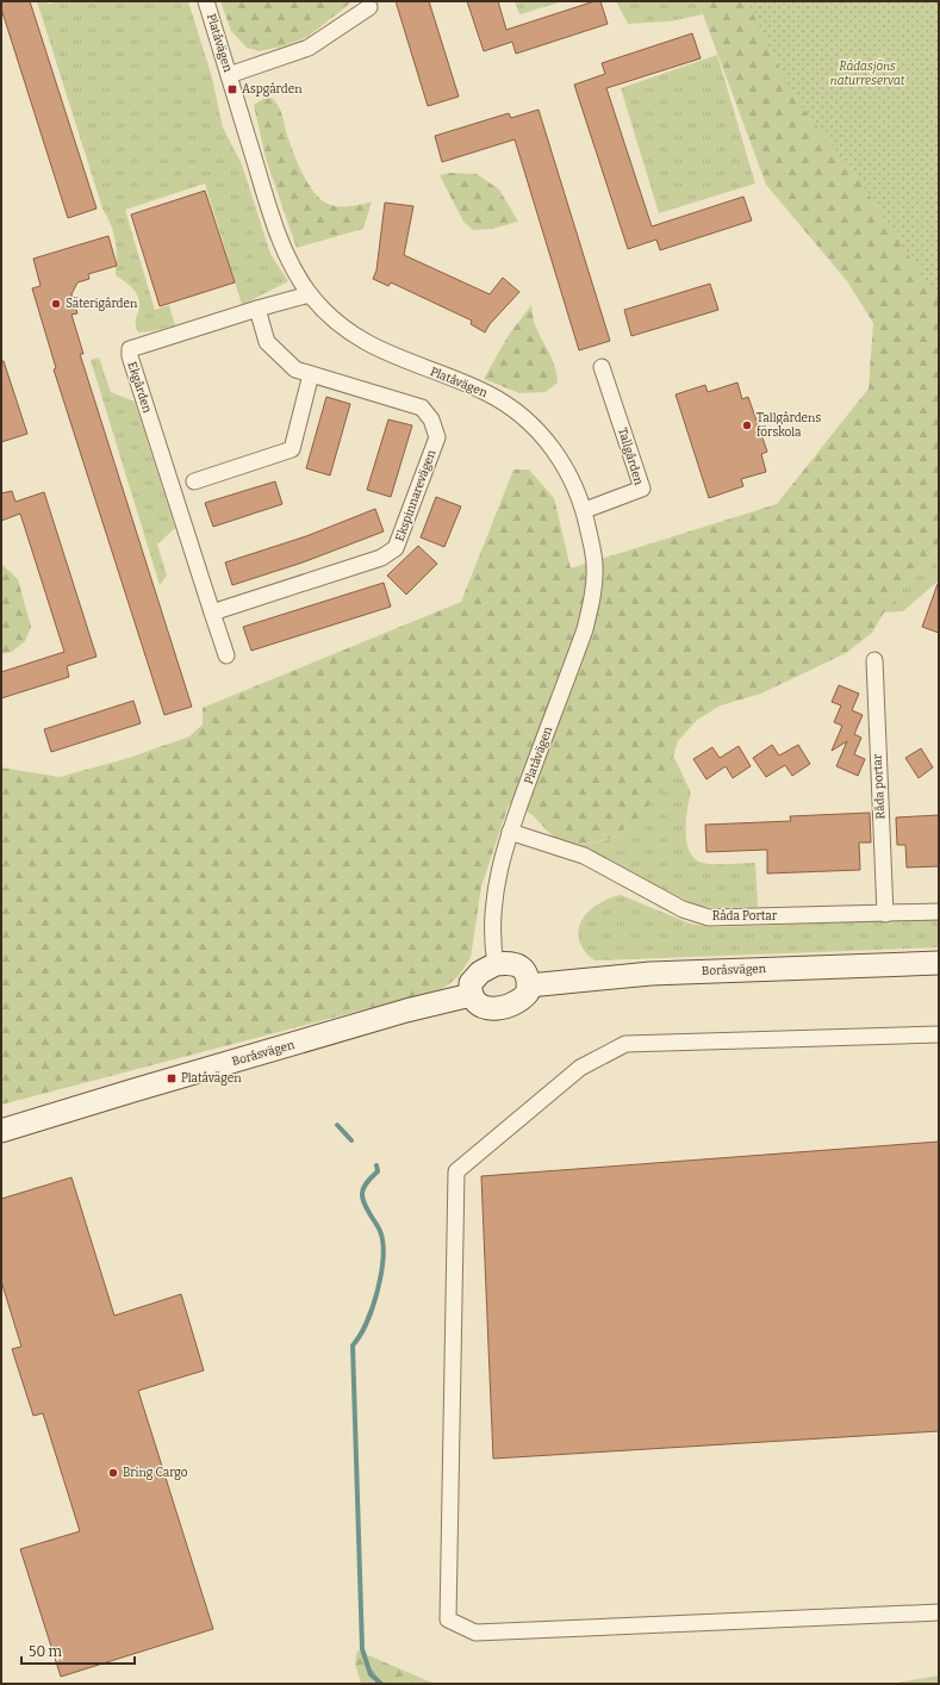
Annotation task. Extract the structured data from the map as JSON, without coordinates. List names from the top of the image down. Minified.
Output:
{"streets":{"street":["Platåvägen","Ekgården","Tallgården","Ekspinnarevägen","Råda portar","Råda Portar","Boråsvägen"]},"crossings":[["Platåvägen","Ekgården"],["Platåvägen","Tallgården"],["Platåvägen","Råda Portar"],["Platåvägen","Boråsvägen"],["Ekgården","Ekspinnarevägen"],["Råda portar","Råda Portar"]],"parks":["Rådasjöns naturreservat"],"places":{"transit":["Aspgården","Platåvägen"],"other":["Säterigården","Tallgårdens förskola","Bring Cargo"]},"scale_bar":"50 m"}
